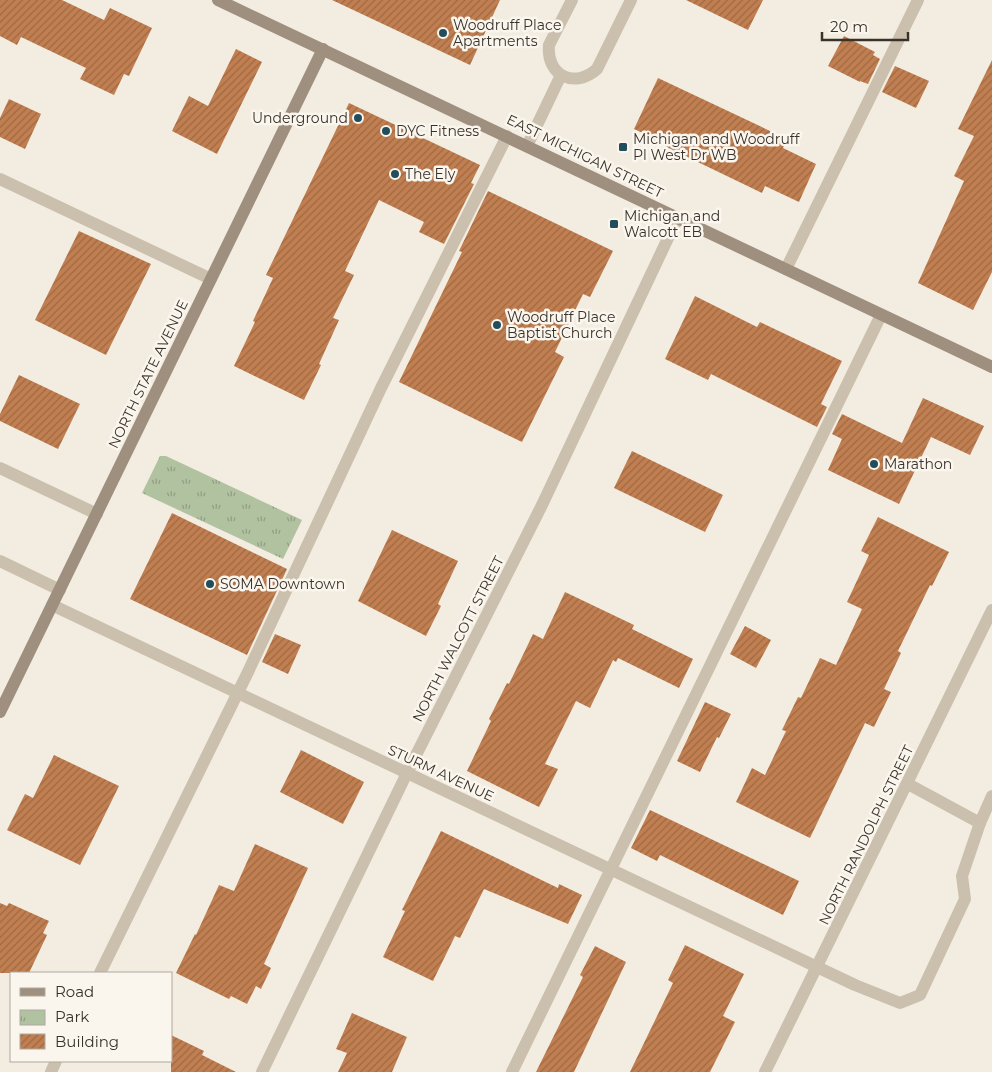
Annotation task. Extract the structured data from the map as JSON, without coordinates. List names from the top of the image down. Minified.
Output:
{"streets":{"main road":["EAST MICHIGAN STREET","NORTH STATE AVENUE"],"street":["NORTH WALCOTT STREET","STURM AVENUE","NORTH RANDOLPH STREET"]},"crossings":[["EAST MICHIGAN STREET","NORTH STATE AVENUE"],["EAST MICHIGAN STREET","NORTH WALCOTT STREET"],["NORTH STATE AVENUE","STURM AVENUE"],["NORTH WALCOTT STREET","STURM AVENUE"],["STURM AVENUE","NORTH RANDOLPH STREET"]],"places":{"other":["Woodruff Place Apartments","Underground","DYC Fitness","The Ely","Woodruff Place Baptist Church","Marathon","SOMA Downtown"],"transit":["Michigan and Woodruff Pl West Dr WB","Michigan and Walcott EB"]},"legend":["Road","Park","Building"],"scale_bar":"20 m"}
